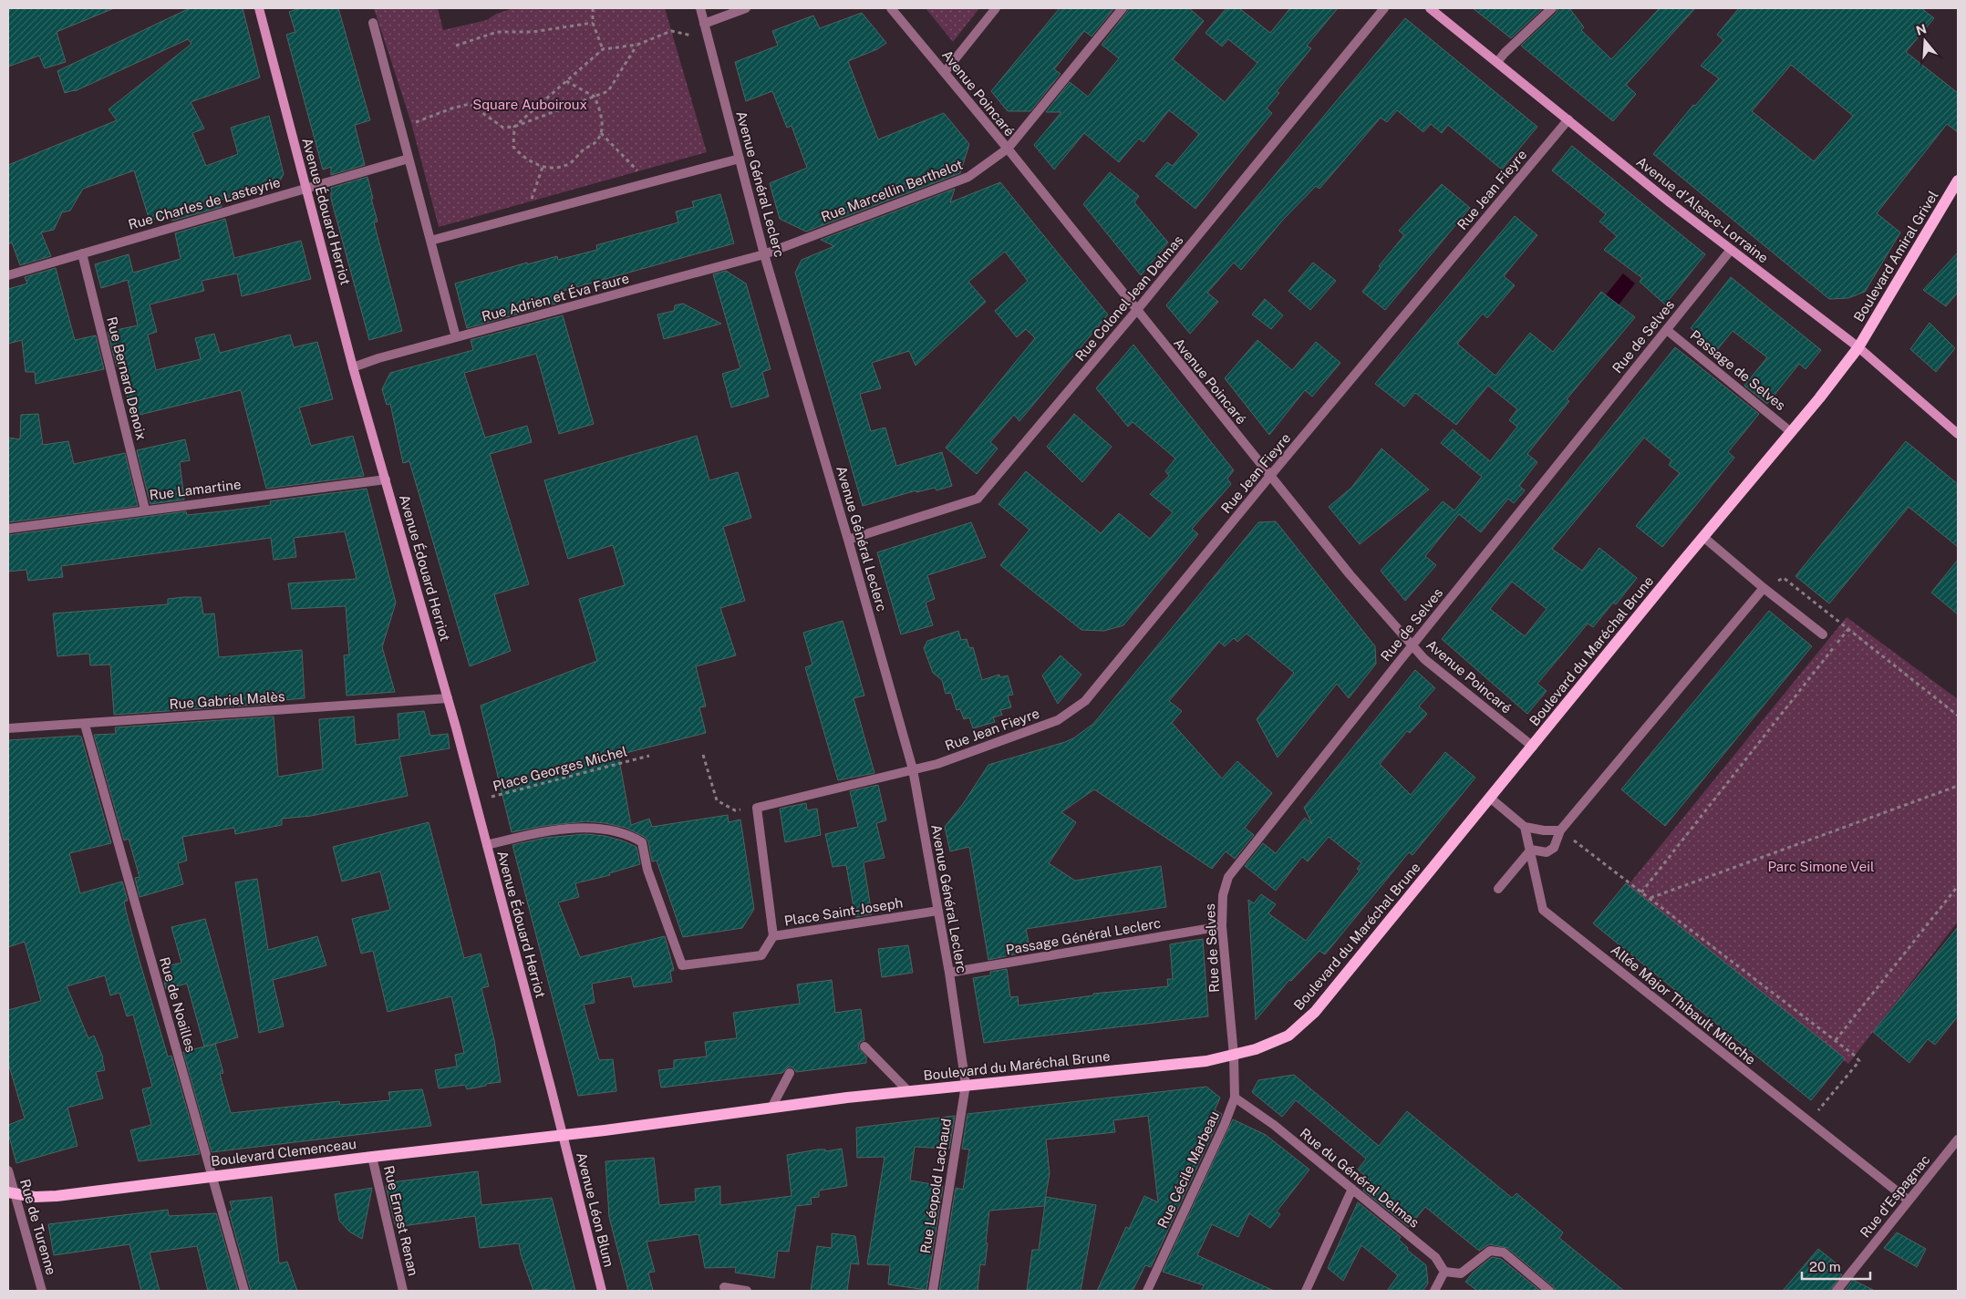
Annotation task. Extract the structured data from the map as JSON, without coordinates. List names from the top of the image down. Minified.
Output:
{"streets":{"main road":["Avenue d'Alsace-Lorraine","Avenue Édouard Herriot","Boulevard Amiral Grivel","Boulevard du Maréchal Brune","Boulevard Clemenceau","Avenue Léon Blum"],"street":["Avenue Poincaré","Avenue Général Leclerc","Rue Jean Fieyre","Rue Marcellin Berthelot","Rue Charles de Lasteyrie","Rue Adrien et Éva Faure","Rue Colonel Jean Delmas","Rue de Selves","Passage de Selves","Rue Bernard Denoix","Rue Lamartine","Rue Gabriel Malès","Place Saint-Joseph","Passage Général Leclerc","Rue de Noailles","Allée Major Thibault Miloche","Rue Cécile Marbeau","Rue du Général Delmas","Rue Léopold Lachaud","Rue d'Espagnac","Rue Ernest Renan","Rue de Turenne"],"path":["Place Georges Michel"]},"crossings":[["Avenue Poincaré","Rue Jean Fieyre"],["Avenue Poincaré","Rue Marcellin Berthelot"],["Avenue Poincaré","Rue Colonel Jean Delmas"],["Avenue Poincaré","Rue de Selves"],["Avenue Poincaré","Boulevard du Maréchal Brune"],["Avenue Général Leclerc","Rue Jean Fieyre"],["Avenue Général Leclerc","Rue Marcellin Berthelot"],["Avenue Général Leclerc","Rue Adrien et Éva Faure"],["Avenue Général Leclerc","Rue Colonel Jean Delmas"],["Avenue Général Leclerc","Boulevard du Maréchal Brune"],["Avenue Général Leclerc","Place Saint-Joseph"],["Avenue Général Leclerc","Passage Général Leclerc"],["Avenue Général Leclerc","Rue Léopold Lachaud"],["Rue Jean Fieyre","Avenue d'Alsace-Lorraine"],["Rue Marcellin Berthelot","Rue Adrien et Éva Faure"],["Rue Charles de Lasteyrie","Avenue Édouard Herriot"],["Rue Charles de Lasteyrie","Rue Bernard Denoix"],["Avenue d'Alsace-Lorraine","Boulevard Amiral Grivel"],["Avenue d'Alsace-Lorraine","Rue de Selves"],["Avenue d'Alsace-Lorraine","Boulevard du Maréchal Brune"],["Avenue Édouard Herriot","Rue Adrien et Éva Faure"],["Avenue Édouard Herriot","Rue Lamartine"],["Avenue Édouard Herriot","Boulevard du Maréchal Brune"],["Avenue Édouard Herriot","Rue Gabriel Malès"],["Avenue Édouard Herriot","Place Georges Michel"],["Avenue Édouard Herriot","Place Saint-Joseph"],["Avenue Édouard Herriot","Boulevard Clemenceau"],["Avenue Édouard Herriot","Avenue Léon Blum"],["Boulevard Amiral Grivel","Boulevard du Maréchal Brune"],["Rue de Selves","Passage de Selves"],["Rue de Selves","Boulevard du Maréchal Brune"],["Rue de Selves","Passage Général Leclerc"],["Rue de Selves","Rue Cécile Marbeau"],["Passage de Selves","Boulevard du Maréchal Brune"],["Rue Bernard Denoix","Rue Lamartine"],["Boulevard du Maréchal Brune","Boulevard Clemenceau"],["Boulevard du Maréchal Brune","Rue Cécile Marbeau"],["Boulevard du Maréchal Brune","Rue Léopold Lachaud"],["Boulevard du Maréchal Brune","Avenue Léon Blum"],["Rue Gabriel Malès","Rue de Noailles"],["Rue de Noailles","Boulevard Clemenceau"],["Allée Major Thibault Miloche","Rue d'Espagnac"],["Boulevard Clemenceau","Avenue Léon Blum"],["Boulevard Clemenceau","Rue Ernest Renan"],["Boulevard Clemenceau","Rue de Turenne"],["Rue Cécile Marbeau","Rue du Général Delmas"]],"parks":["Square Auboiroux","Parc Simone Veil"],"scale_bar":"20 m","north":"top"}
